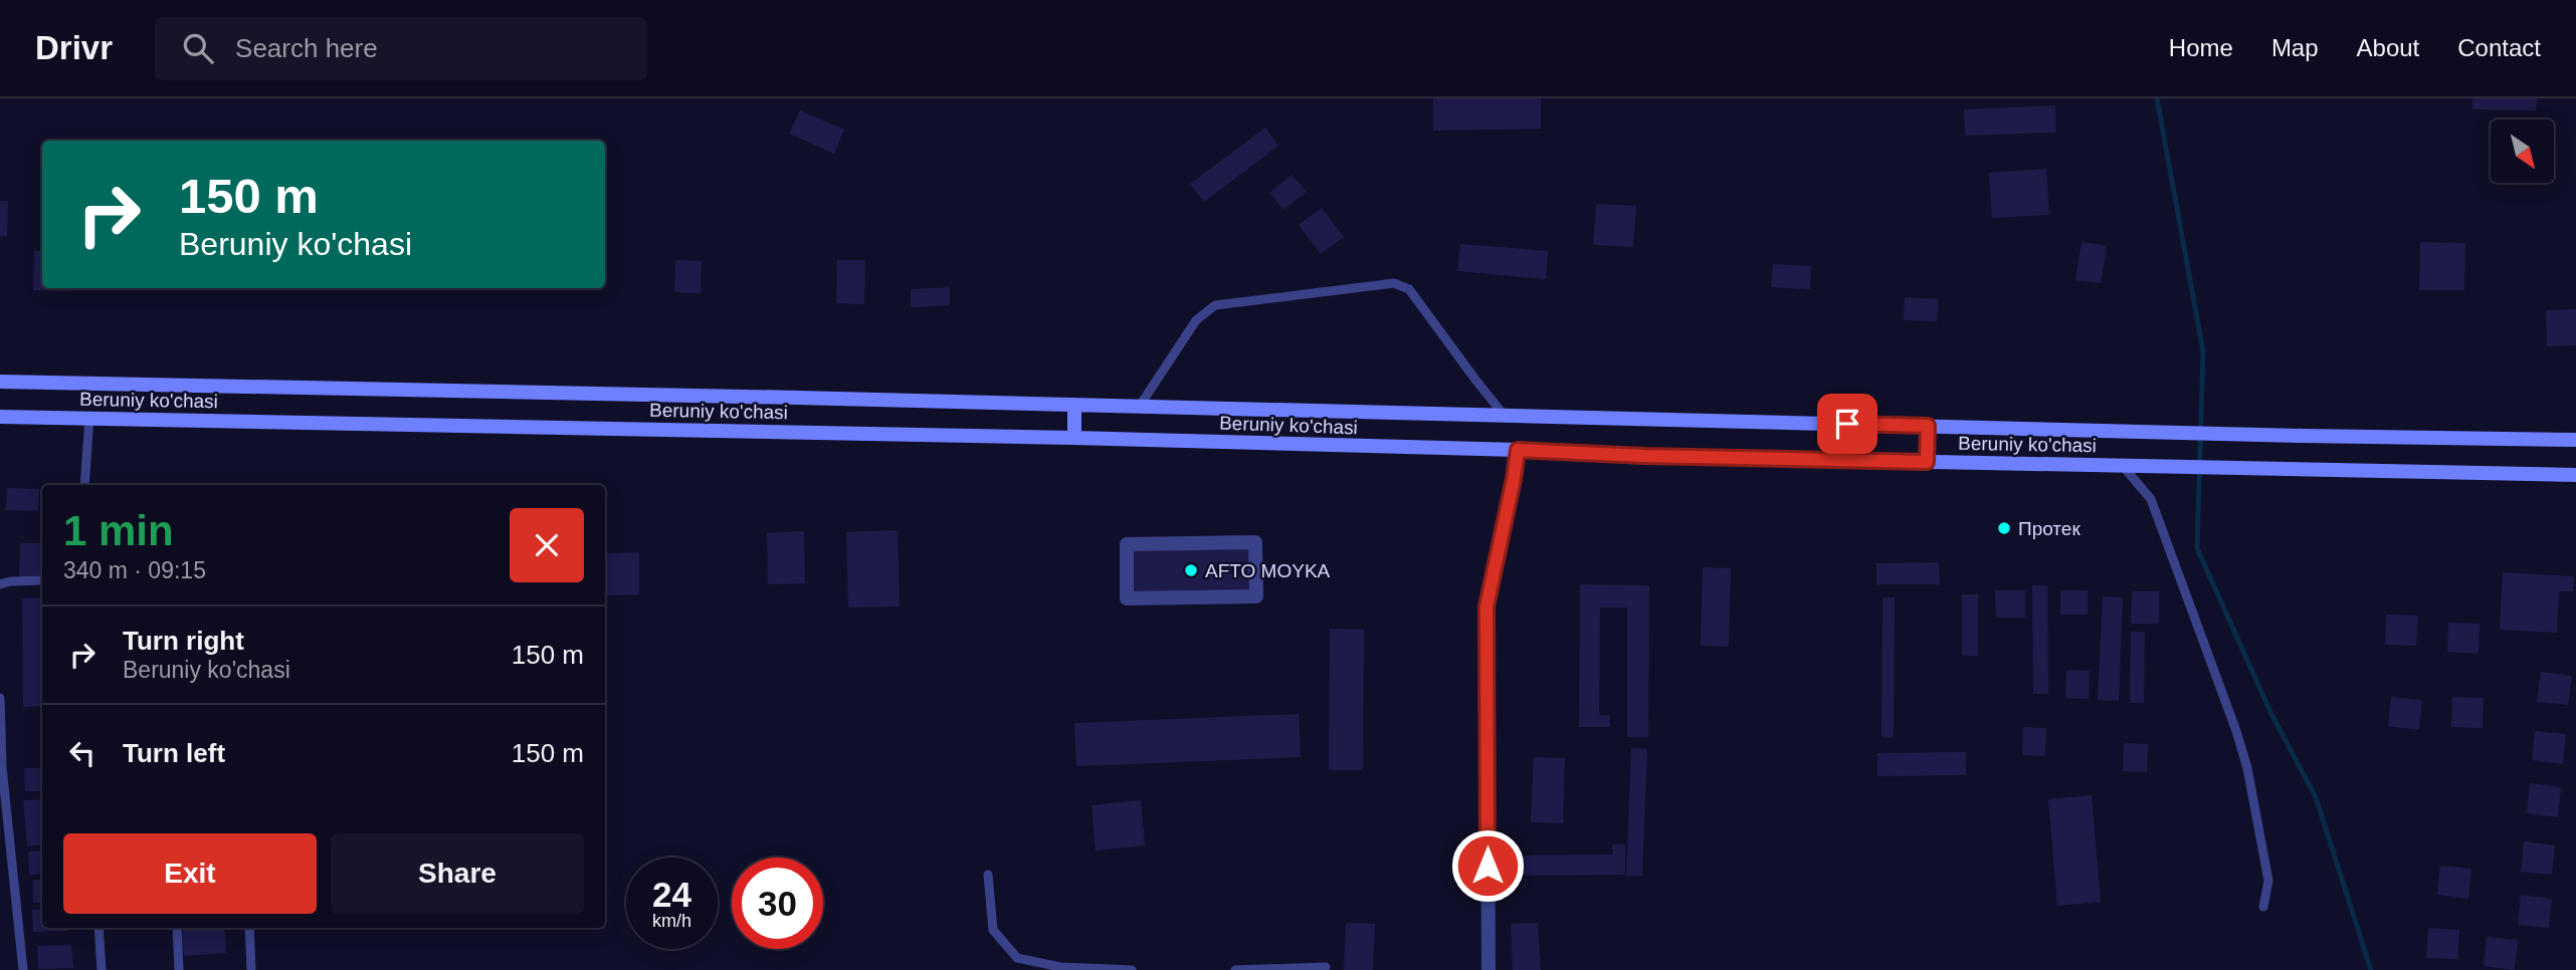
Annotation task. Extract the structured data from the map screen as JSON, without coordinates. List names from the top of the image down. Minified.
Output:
{"streets":{"main road":["Beruniy ko'chasi"]},"places":["Протек","AFTO MOYKA"],"north":"bottom right","page":{"header":"Drivr","search":"Search here","nav":["Home","Map","About","Contact"],"turn":["150 m","Beruniy ko'chasi"],"heading":["1 min","340 m · 09:15"],"list":[{"name":"Turn right","note":"Beruniy ko'chasi","value":"150 m"},{"name":"Turn left","value":"150 m"}],"buttons":["Exit","Share"],"speed":"24 km/h","limit":"30"}}
